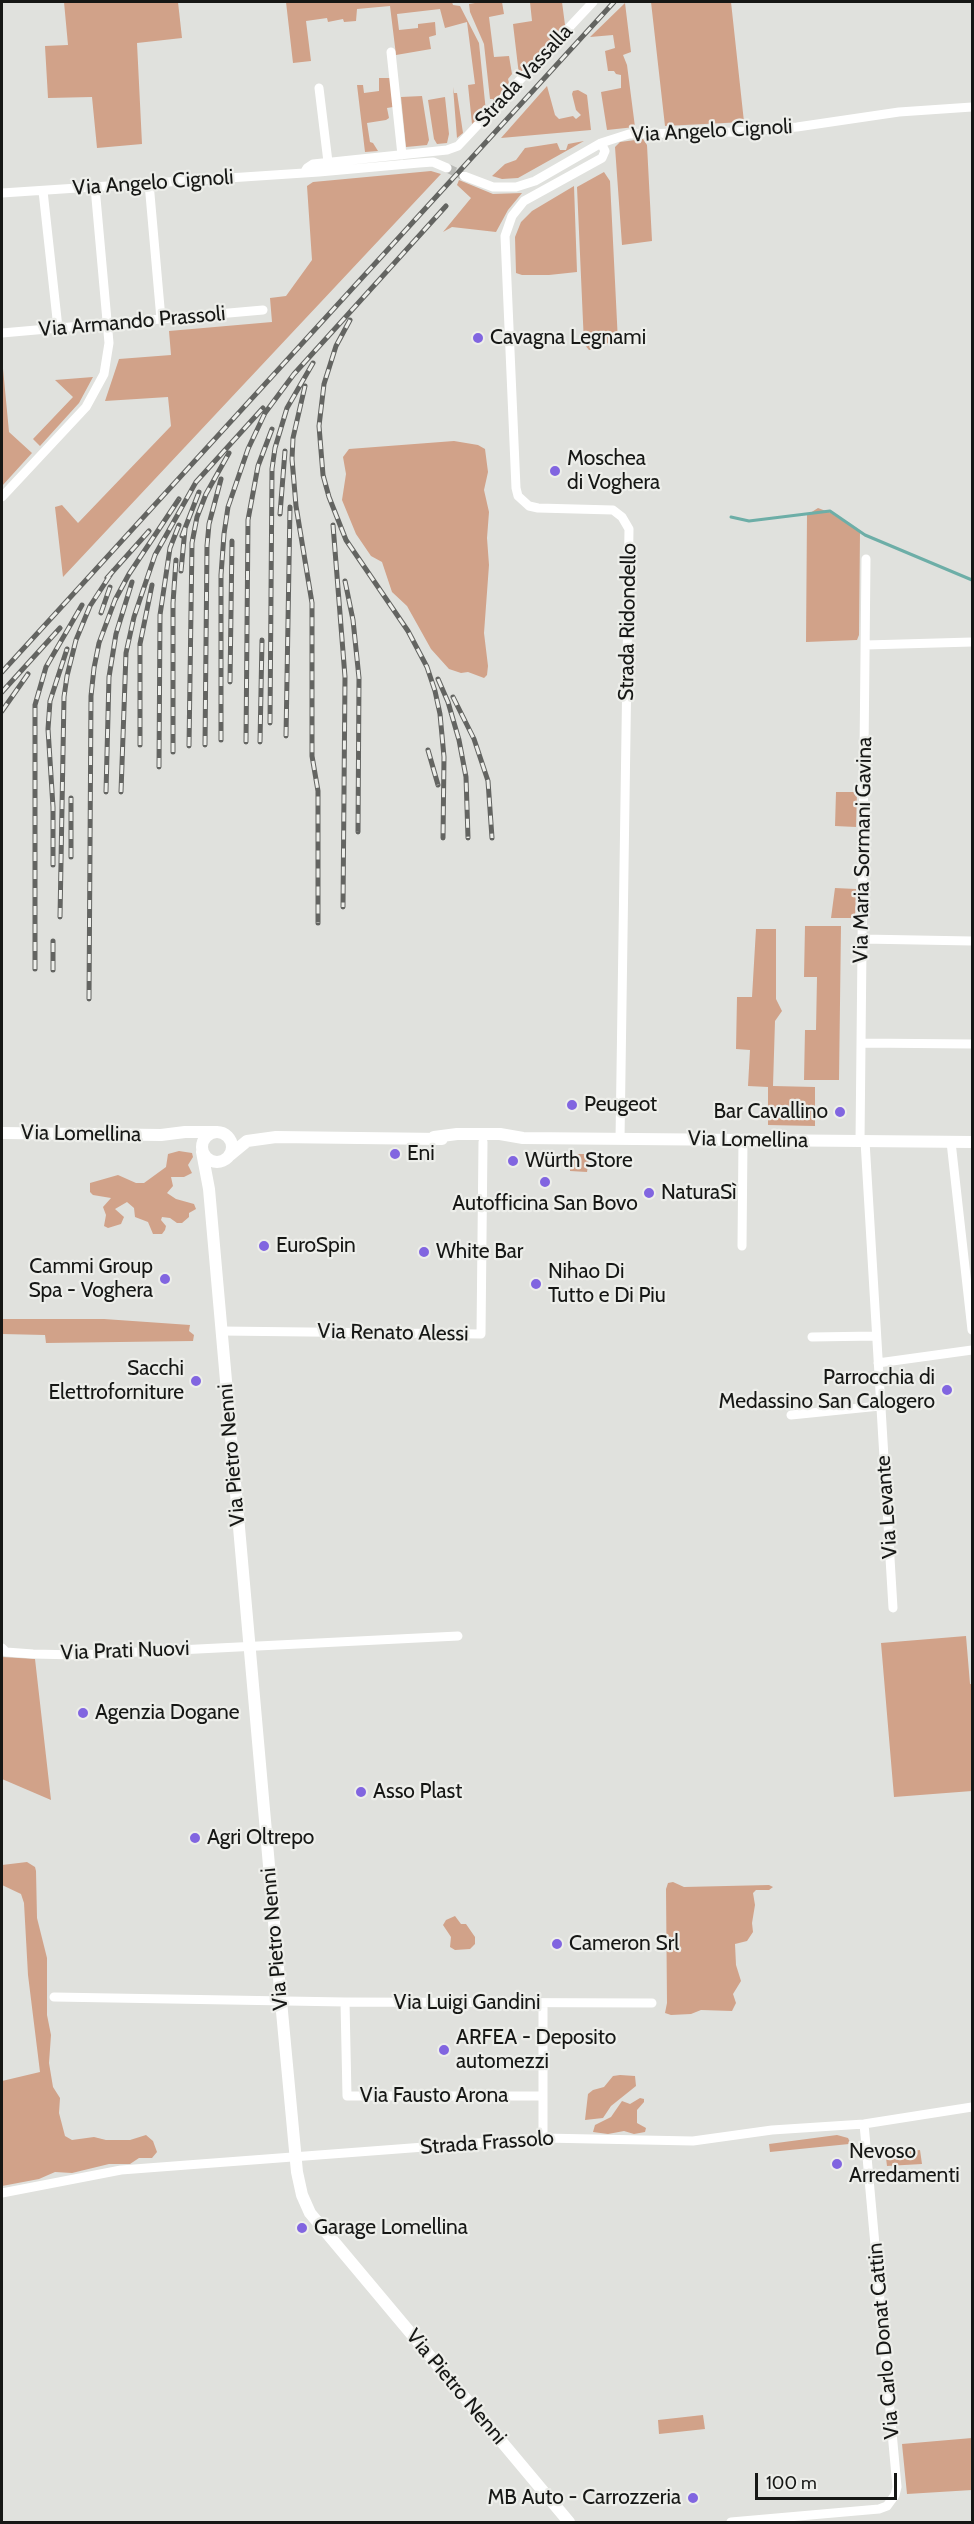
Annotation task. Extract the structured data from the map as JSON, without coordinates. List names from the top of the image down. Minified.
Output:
{"streets":{"street":["Strada Vassalla","Via Angelo Cignoli","Via Armando Prassoli","Strada Ridondello","Via Maria Sormani Gavina","Via Lomellina","Via Renato Alessi","Via Pietro Nenni","Via Levante","Via Prati Nuovi","Via Luigi Gandini","Via Fausto Arona","Strada Frassolo","Via Carlo Donat Cattin"]},"crossings":[["Strada Vassalla","Via Angelo Cignoli"],["Via Angelo Cignoli","Strada Ridondello"],["Strada Ridondello","Via Lomellina"],["Via Maria Sormani Gavina","Via Lomellina"],["Via Maria Sormani Gavina","Via Levante"],["Via Lomellina","Via Renato Alessi"],["Via Lomellina","Via Pietro Nenni"],["Via Renato Alessi","Via Pietro Nenni"],["Via Pietro Nenni","Via Prati Nuovi"],["Via Pietro Nenni","Via Luigi Gandini"],["Via Pietro Nenni","Strada Frassolo"],["Via Luigi Gandini","Via Fausto Arona"],["Strada Frassolo","Via Carlo Donat Cattin"]],"places":["Cavagna Legnami","Moschea di Voghera","Peugeot","Bar Cavallino","Eni","Würth Store","Autofficina San Bovo","NaturaSì","EuroSpin","White Bar","Cammi Group Spa - Voghera","Nihao Di Tutto e Di Piu","Sacchi Elettroforniture","Parrocchia di Medassino San Calogero","Agenzia Dogane","Asso Plast","Agri Oltrepo","Cameron Srl","ARFEA - Deposito automezzi","Nevoso Arredamenti","Garage Lomellina","MB Auto - Carrozzeria"],"scale_bar":"100 m"}
